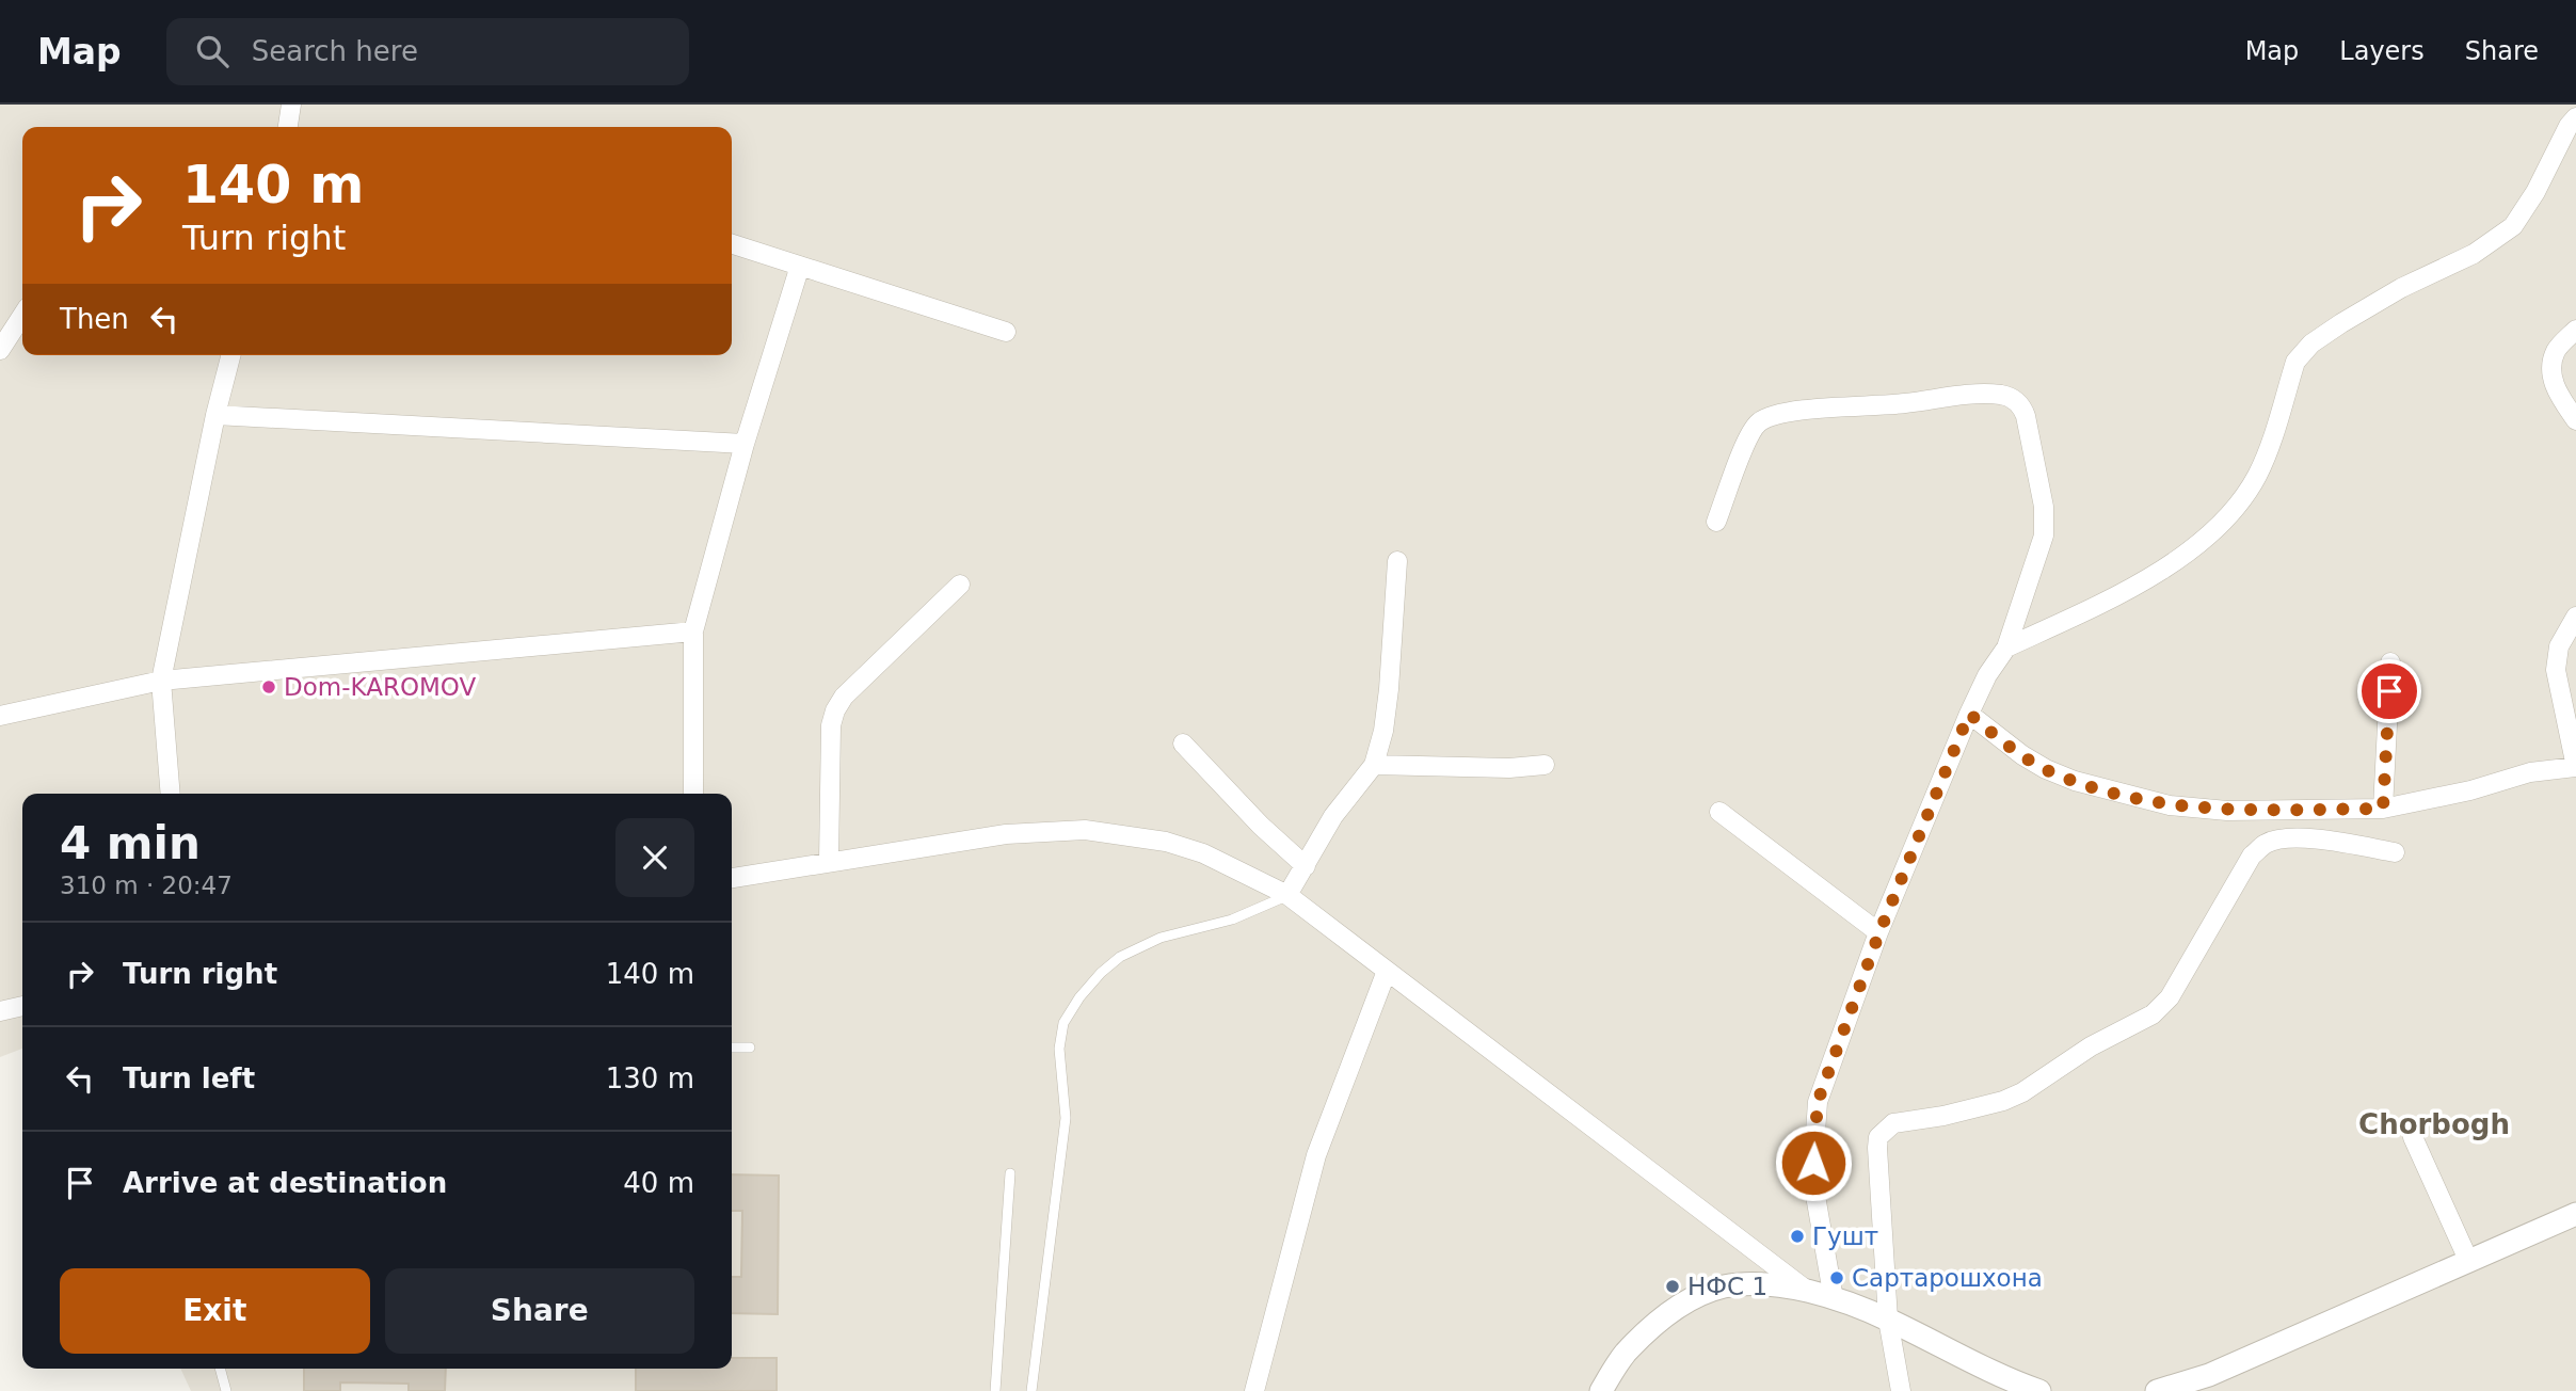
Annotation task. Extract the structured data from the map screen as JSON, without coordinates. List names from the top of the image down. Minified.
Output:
{"districts":["Chorbogh"],"places":["Dom-KAROMOV","Гушт","Сартарошхона","НФС 1"],"page":{"header":"Map","search":"Search here","nav":["Map","Layers","Share"],"turn":["140 m","Turn right"],"then":"Then","heading":["4 min","310 m · 20:47"],"list":[{"name":"Turn right","value":"140 m"},{"name":"Turn left","value":"130 m"},{"name":"Arrive at destination","value":"40 m"}],"buttons":["Exit","Share"]}}
